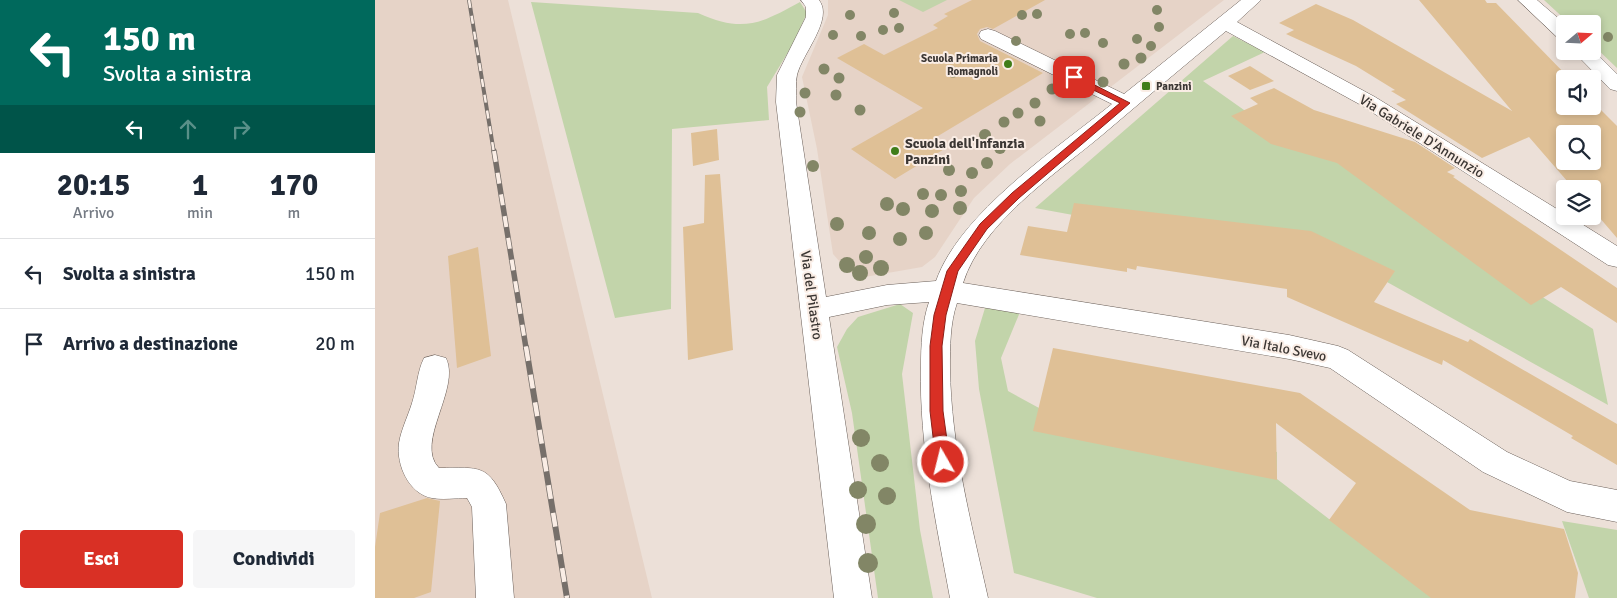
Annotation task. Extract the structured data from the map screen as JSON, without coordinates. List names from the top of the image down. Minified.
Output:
{"streets":{"street":["Via Gabriele D'Annunzio","Via del Pilastro","Via Italo Svevo"]},"crossings":[["Via del Pilastro","Via Italo Svevo"]],"places":{"other":["Scuola Primaria Romagnoli","Scuola dell'Infanzia Panzini"],"transit":["Panzini"]},"north":"right","page":{"turn":["150 m","Svolta a sinistra"],"eta":["20:15","Arrivo","1","min","170","m"],"list":[{"name":"Svolta a sinistra","value":"150 m"},{"name":"Arrivo a destinazione","value":"20 m"}],"buttons":["Esci","Condividi"]}}
